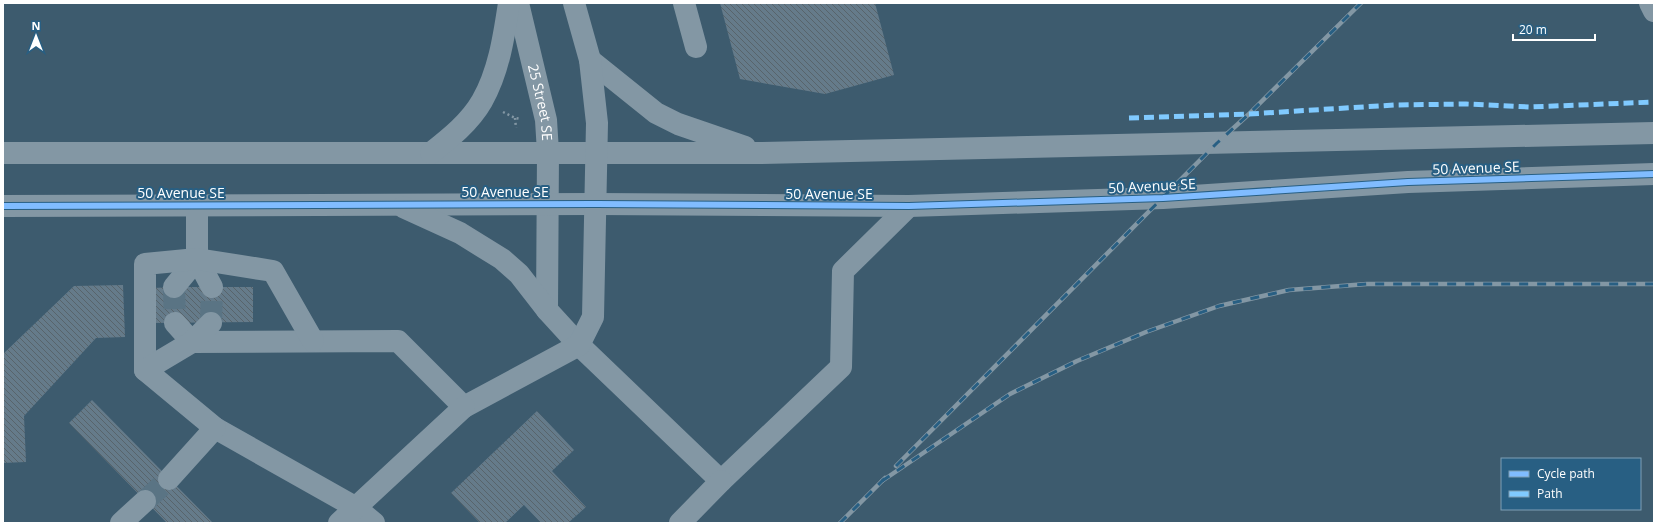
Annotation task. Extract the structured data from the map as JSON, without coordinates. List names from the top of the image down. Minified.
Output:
{"streets":{"street":["25 Street SE","50 Avenue SE"]},"crossings":[["25 Street SE","50 Avenue SE"]],"legend":["Cycle path","Path"],"scale_bar":"20 m","north":"top"}
